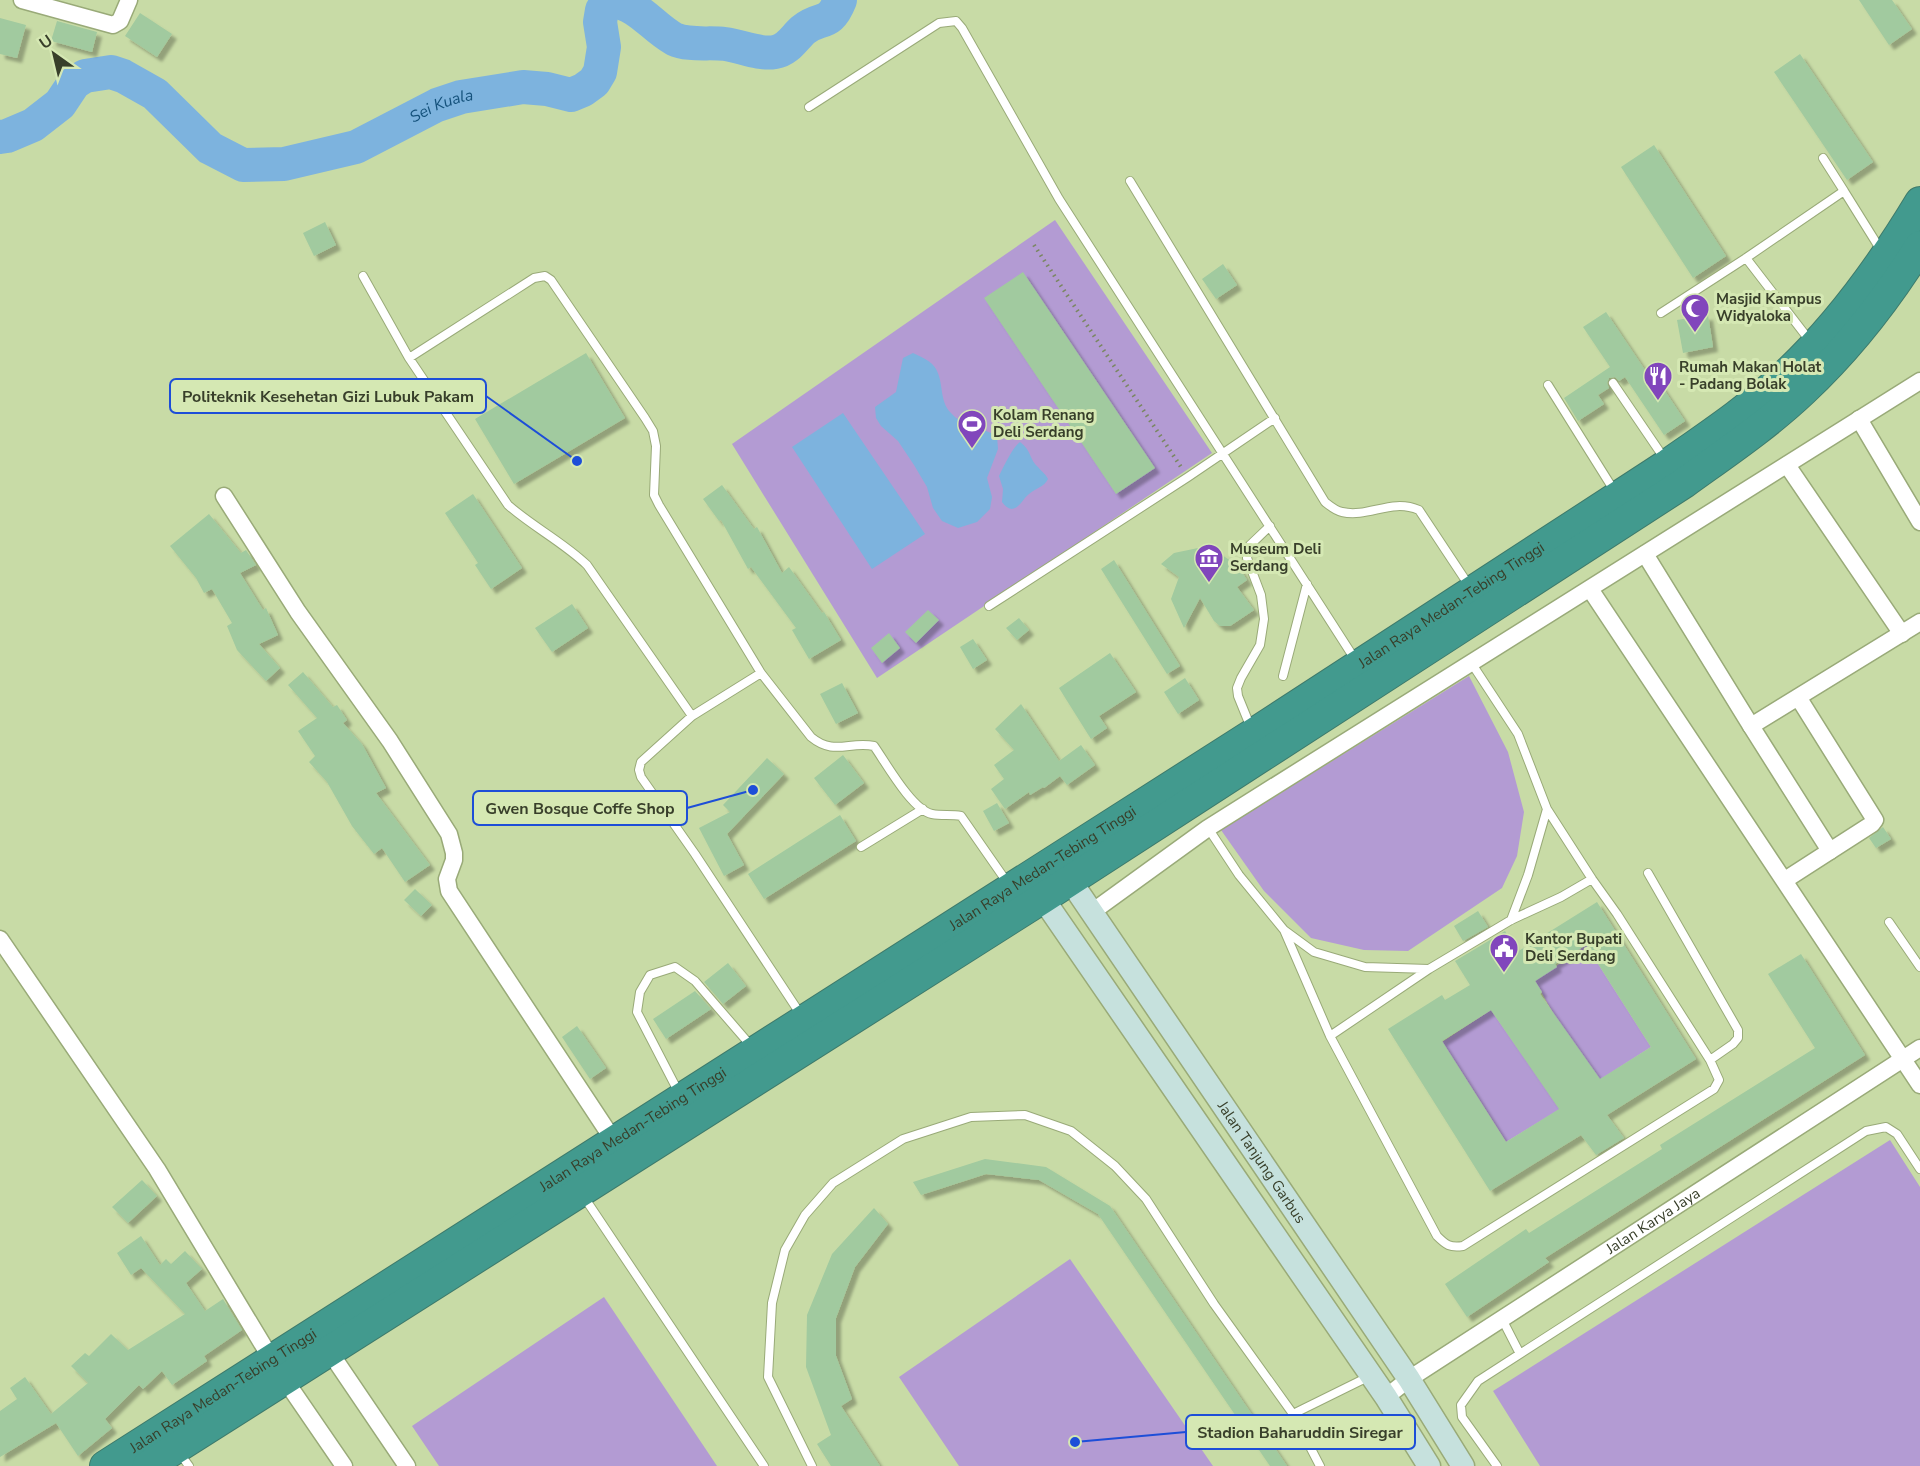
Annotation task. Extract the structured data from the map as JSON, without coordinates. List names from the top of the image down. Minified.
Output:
{"streets":{"highway":["Jalan Raya Medan-Tebing Tinggi"],"street":["Jalan Tanjung Garbus","Jalan Karya Jaya"]},"crossings":[["Jalan Raya Medan-Tebing Tinggi","Jalan Tanjung Garbus"],["Jalan Tanjung Garbus","Jalan Karya Jaya"]],"water":["Sei Kuala"],"places":{"mosque":["Masjid Kampus Widyaloka"],"restaurant":["Rumah Makan Holat - Padang Bolak"],"sports":["Kolam Renang Deli Serdang"],"other":["Politeknik Kesehetan Gizi Lubuk Pakam","Gwen Bosque Coffe Shop","Stadion Baharuddin Siregar"],"museum":["Museum Deli Serdang"],"public building":["Kantor Bupati Deli Serdang"]},"north":"top left"}
